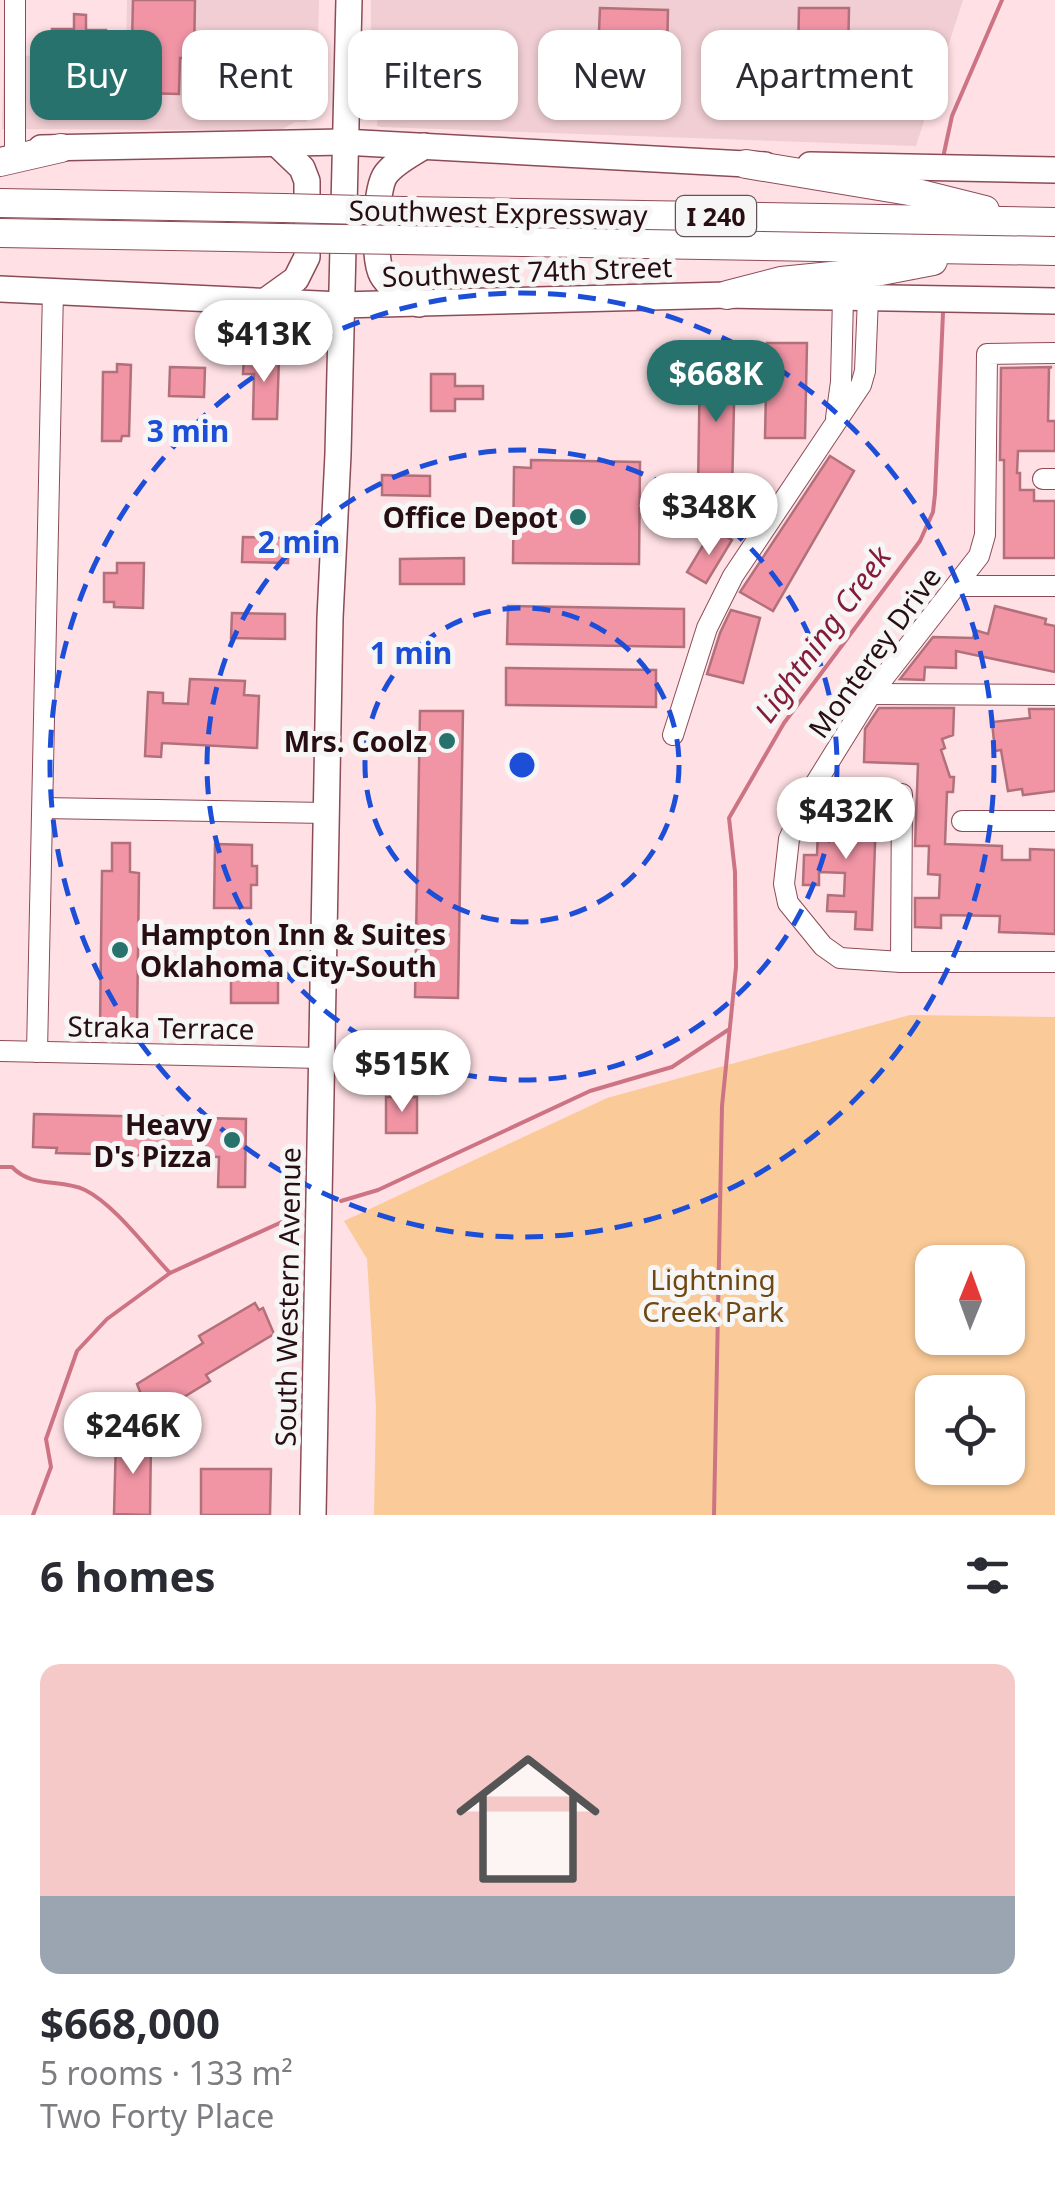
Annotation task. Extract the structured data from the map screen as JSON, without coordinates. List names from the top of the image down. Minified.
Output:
{"streets":{"highway":["Southwest Expressway","I 240"],"main road":["Southwest 74th Street","South Western Avenue"],"street":["Monterey Drive","Straka Terrace"]},"crossings":[["Southwest 74th Street","South Western Avenue"],["Straka Terrace","South Western Avenue"]],"water":["Lightning Creek"],"parks":["Lightning Creek Park"],"places":["Office Depot","Mrs. Coolz","Hampton Inn & Suites Oklahoma City-South","Heavy D's Pizza"],"north":"top","page":{"chip":["Buy","Rent","Filters","New","Apartment"],"price":["$413K","$668K","$348K","$432K","$515K","$246K"],"heading":"6 homes","list":[{"name":"$668,000","note":"5 rooms · 133 m² · Two Forty Place"}]},"rings":["3 min","2 min","1 min"]}
